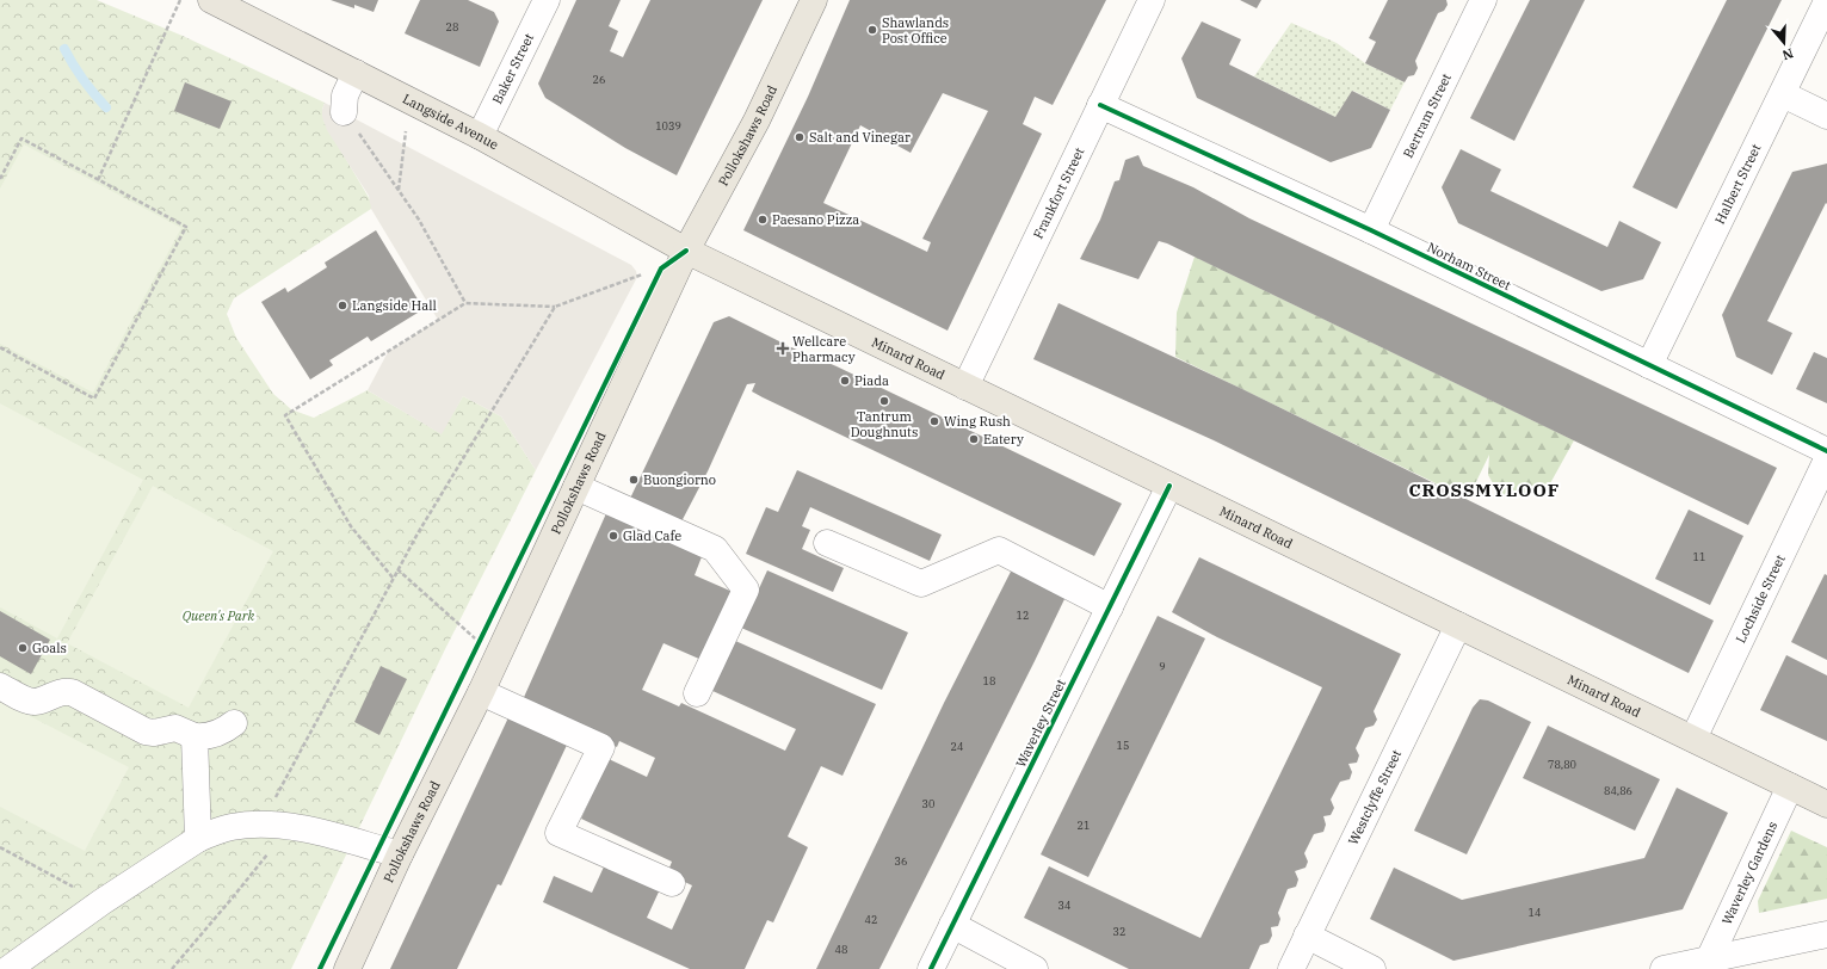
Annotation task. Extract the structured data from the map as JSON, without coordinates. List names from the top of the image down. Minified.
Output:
{"streets":{"main road":["Langside Avenue","Pollokshaws Road","Minard Road"],"street":["Baker Street","Bertram Street","Halbert Street","Frankfort Street","Norham Street","Lochside Street","Waverley Street","Westclyffe Street","Waverley Gardens"]},"crossings":[["Baker Street","Langside Avenue"],["Bertram Street","Norham Street"],["Langside Avenue","Pollokshaws Road"],["Langside Avenue","Minard Road"],["Pollokshaws Road","Minard Road"],["Halbert Street","Norham Street"],["Frankfort Street","Norham Street"],["Frankfort Street","Minard Road"],["Minard Road","Lochside Street"],["Minard Road","Waverley Street"],["Minard Road","Westclyffe Street"],["Minard Road","Waverley Gardens"]],"districts":["CROSSMYLOOF"],"parks":["Queen's Park"],"places":{"other":["Shawlands Post Office","Salt and Vinegar","Paesano Pizza","Langside Hall","Piada","Tantrum Doughnuts","Wing Rush","Eatery","Buongiorno","Glad Cafe","Goals"],"health":["Wellcare Pharmacy"]},"house_numbers":["28","26","1039","11","12","9","18","15","24","78,80","84,86","30","21","36","34","14","42","32","48"],"north":"bottom"}
